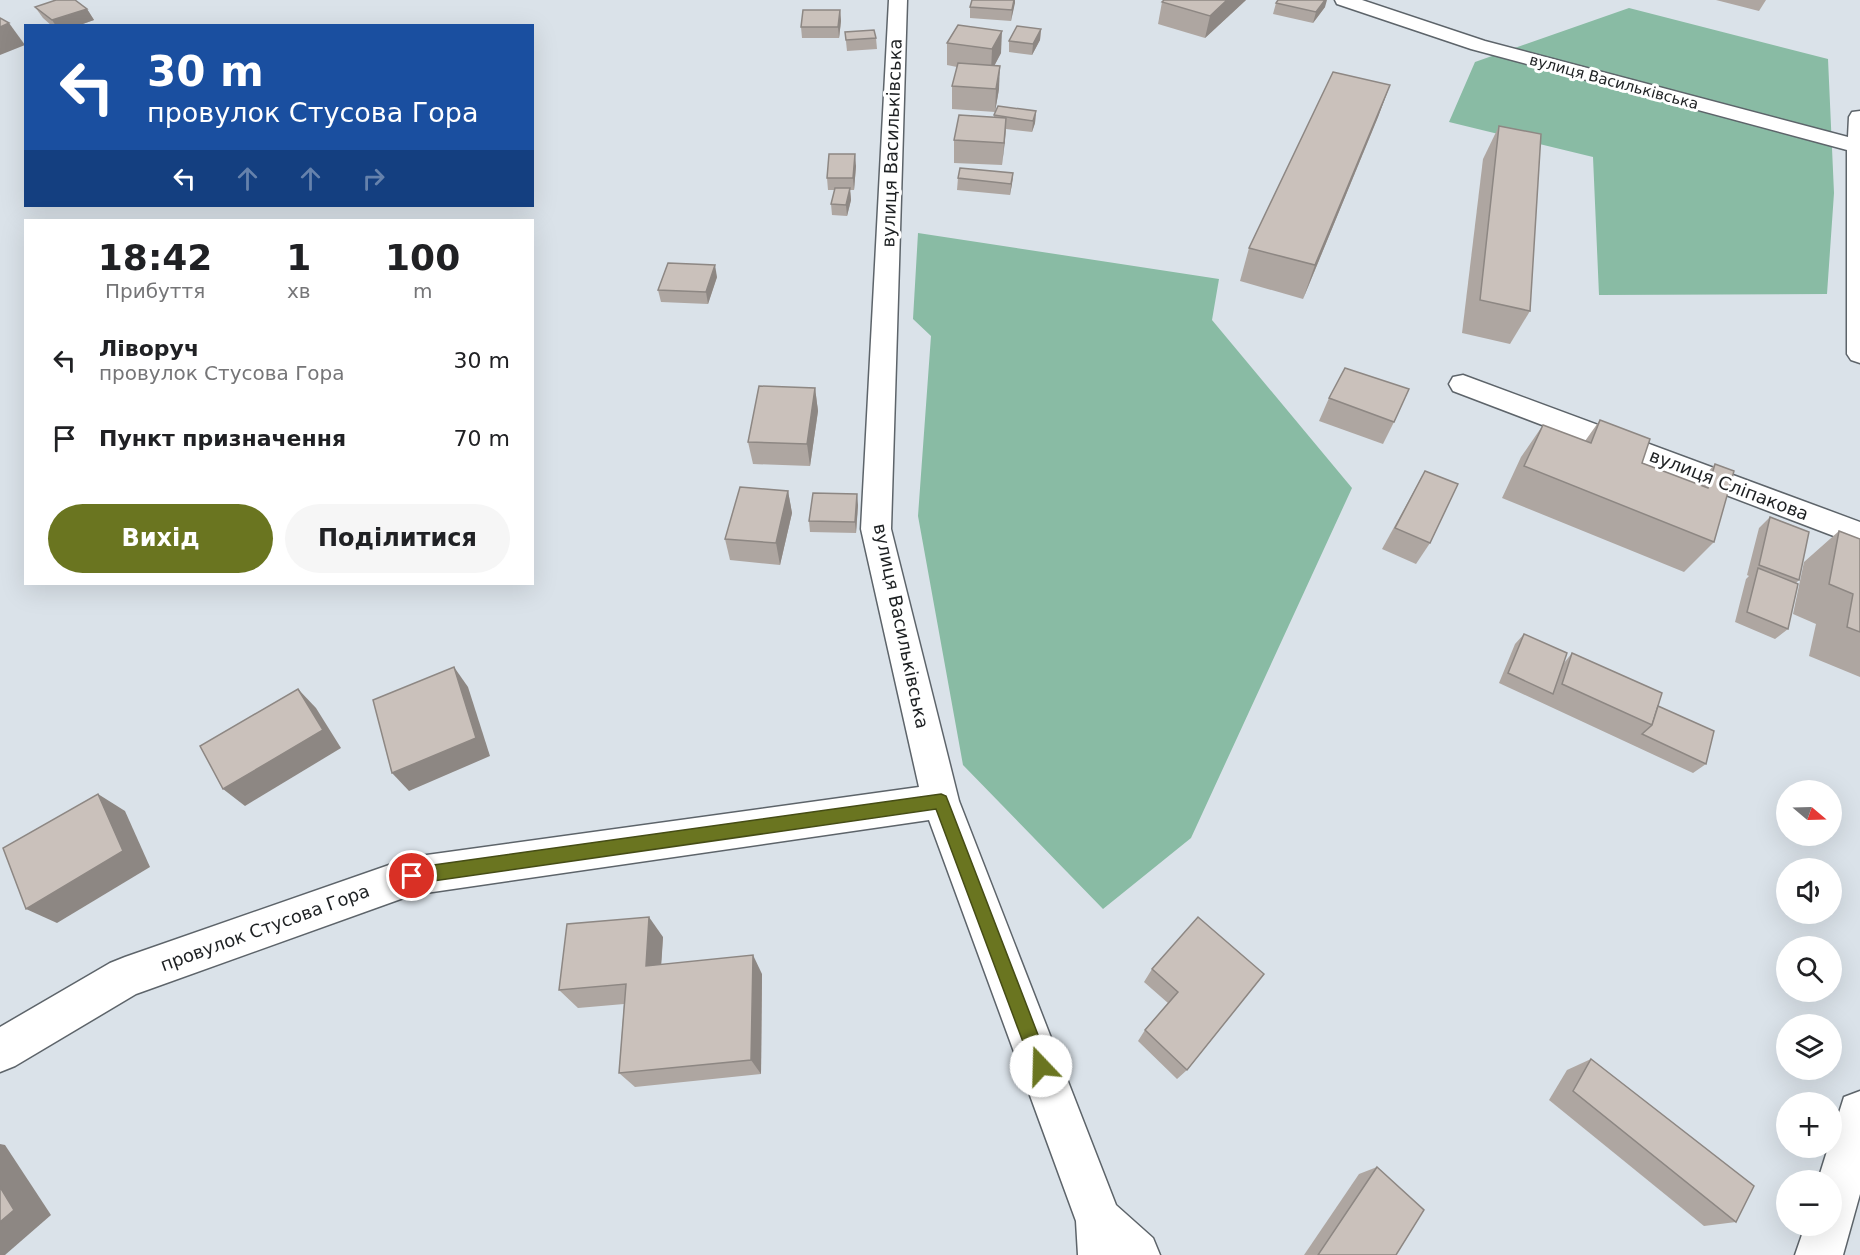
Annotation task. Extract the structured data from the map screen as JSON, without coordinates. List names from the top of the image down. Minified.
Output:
{"streets":{"street":["вулиця Васильківська","вулиця Сліпакова","провулок Стусова Гора"]},"crossings":[["вулиця Васильківська","провулок Стусова Гора"]],"north":"right","page":{"turn":["30 m","провулок Стусова Гора"],"eta":["18:42","Прибуття","1","хв","100","m"],"list":[{"name":"Ліворуч","note":"провулок Стусова Гора","value":"30 m"},{"name":"Пункт призначення","value":"70 m"}],"buttons":["Вихід","Поділитися"],"map_buttons":["+","−"]}}
